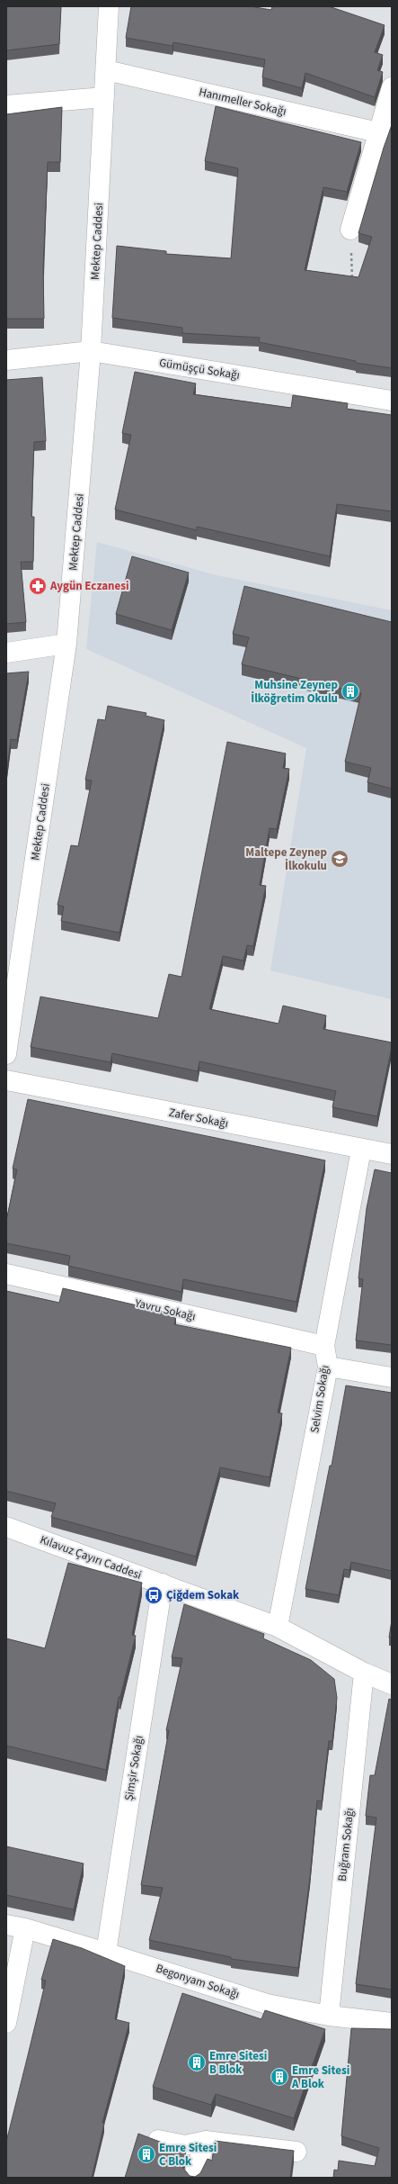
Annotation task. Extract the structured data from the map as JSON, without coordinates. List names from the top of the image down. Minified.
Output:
{"streets":{"street":["Hanımeller Sokağı","Mektep Caddesi","Gümüşçü Sokağı","Zafer Sokağı","Yavru Sokağı","Selvim Sokağı","Kılavuz Çayırı Caddesi","Şimşir Sokağı","Buğram Sokağı","Begonyam Sokağı"]},"crossings":[["Hanımeller Sokağı","Mektep Caddesi"],["Mektep Caddesi","Gümüşçü Sokağı"],["Zafer Sokağı","Selvim Sokağı"],["Yavru Sokağı","Selvim Sokağı"],["Selvim Sokağı","Kılavuz Çayırı Caddesi"],["Kılavuz Çayırı Caddesi","Şimşir Sokağı"],["Kılavuz Çayırı Caddesi","Buğram Sokağı"],["Şimşir Sokağı","Begonyam Sokağı"],["Buğram Sokağı","Begonyam Sokağı"]],"places":{"pharmacy":["Aygün Eczanesi"],"building":["Muhsine Zeynep İlköğretim Okulu","Emre Sitesi B Blok","Emre Sitesi A Blok","Emre Sitesi C Blok"],"school or university":["Maltepe Zeynep İlkokulu"],"bus stop":["Çiğdem Sokak"]}}
